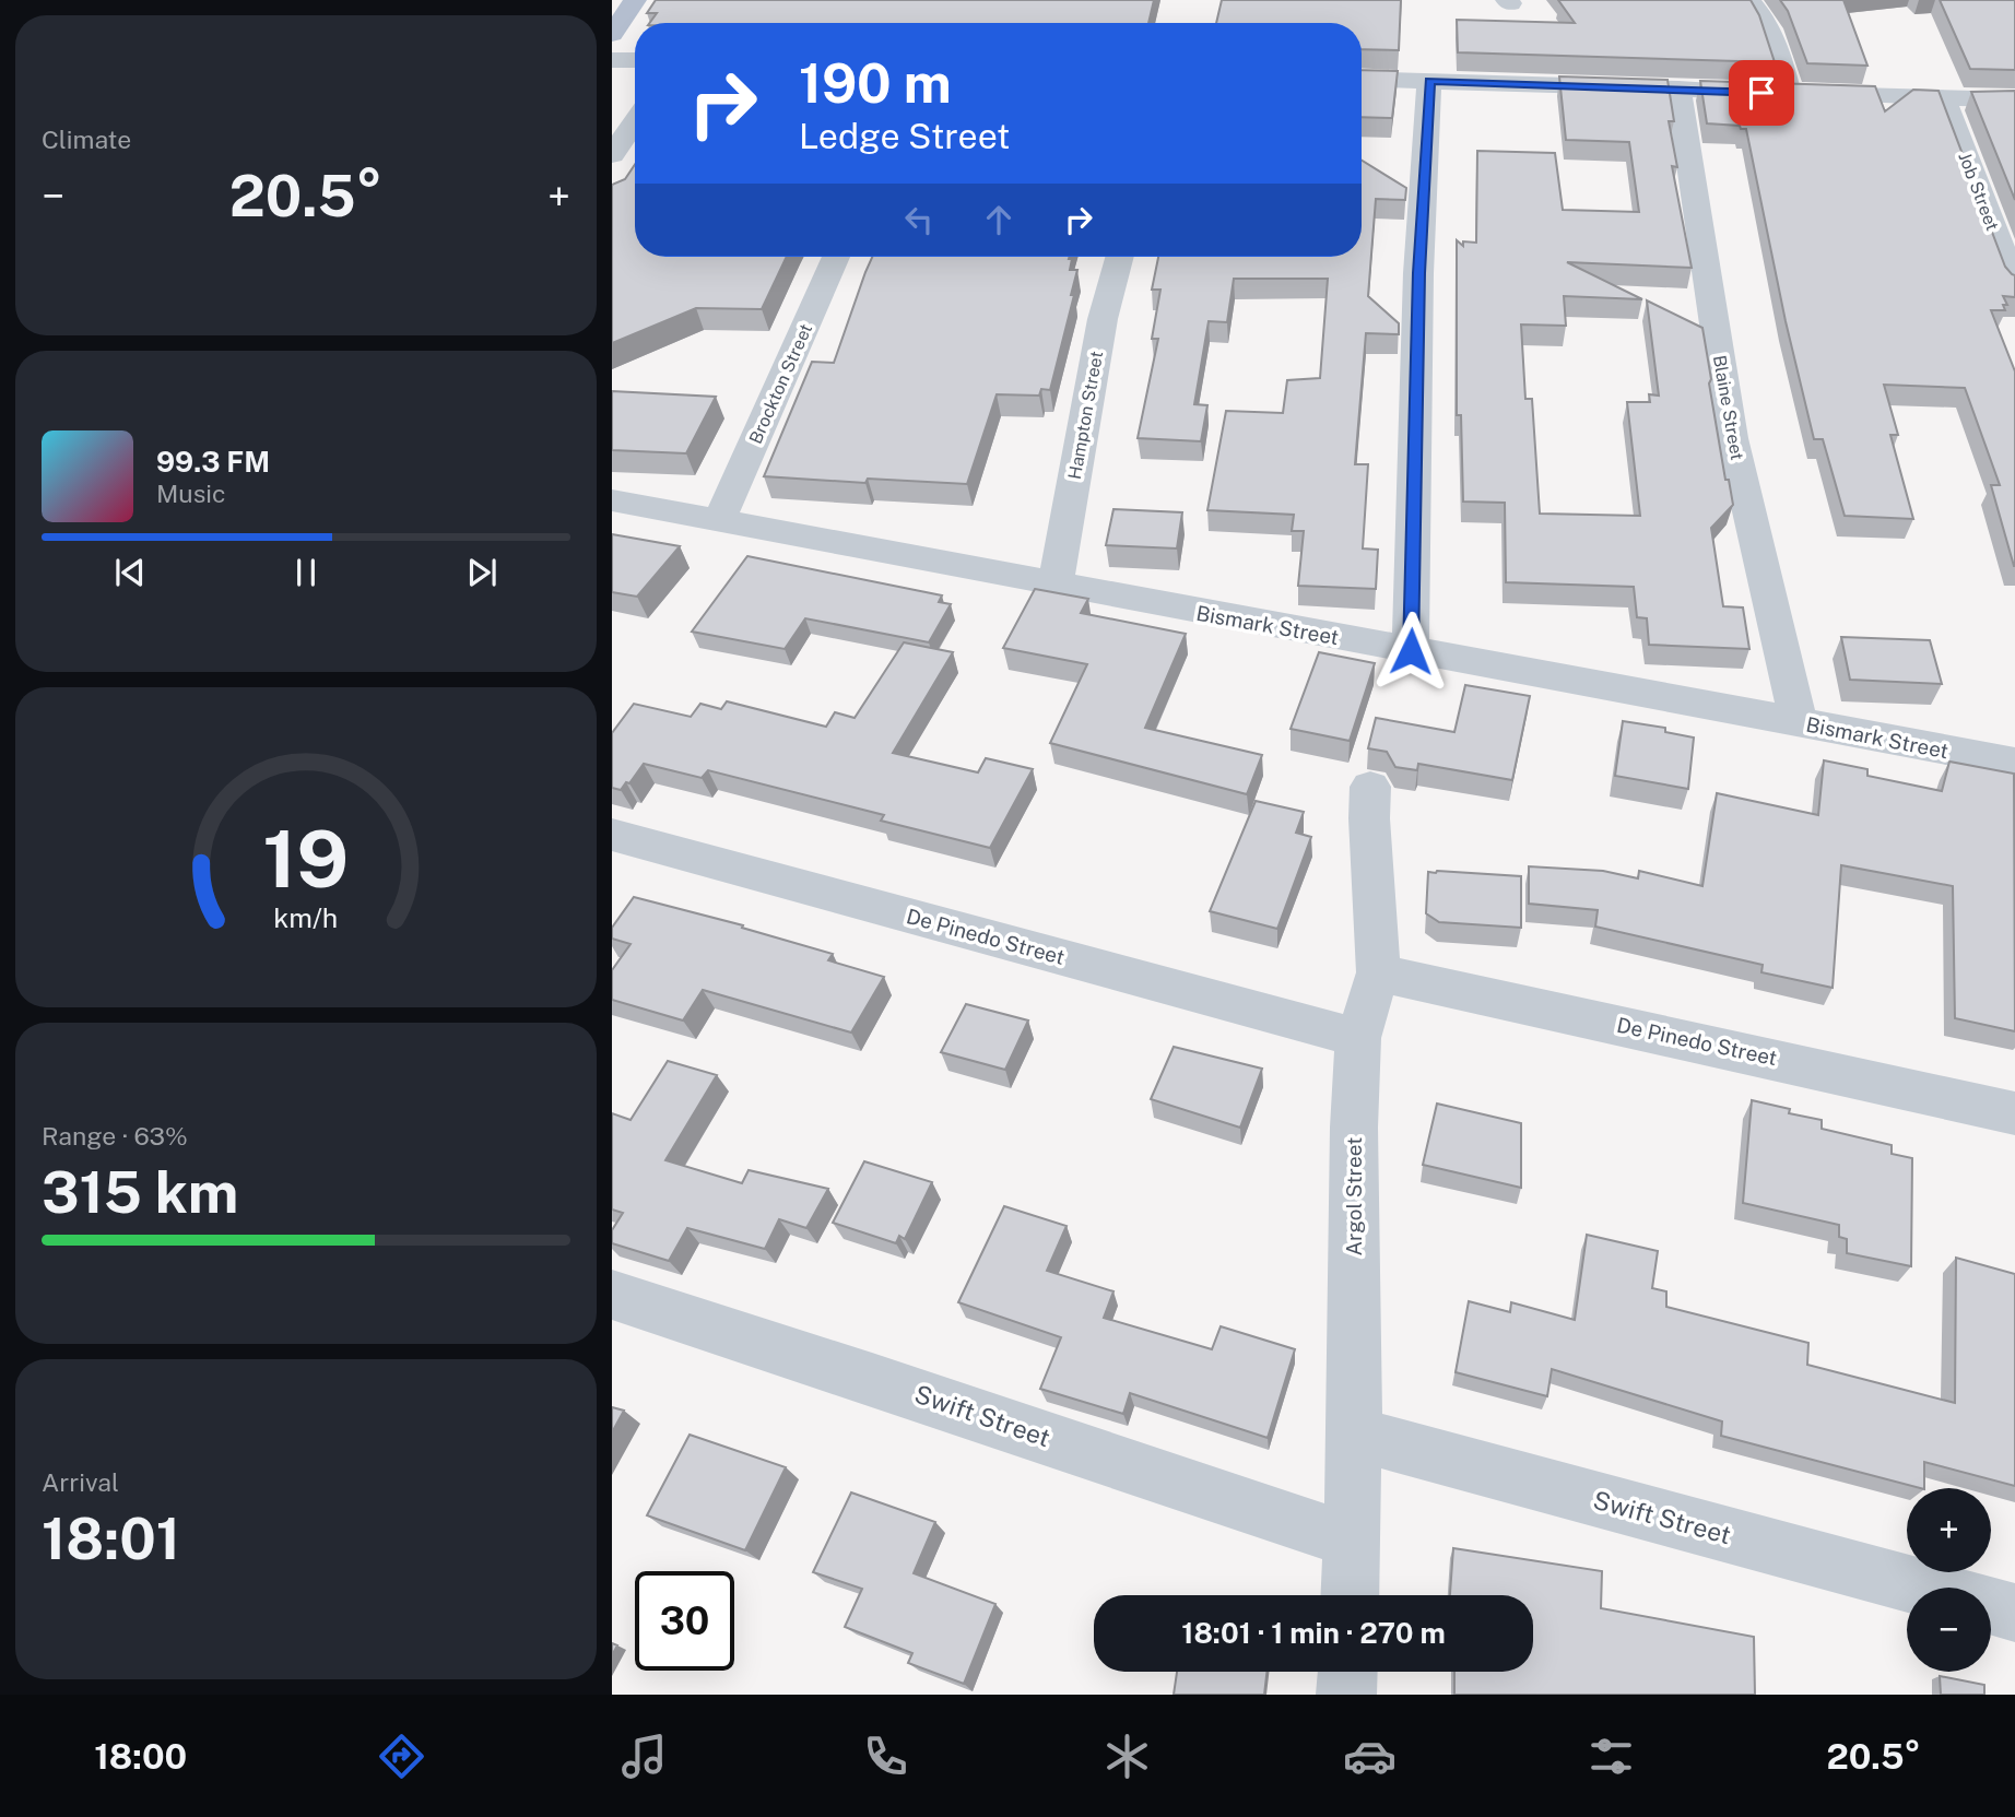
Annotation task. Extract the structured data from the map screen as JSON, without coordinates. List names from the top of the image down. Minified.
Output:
{"streets":{"street":["Job Street","Brockton Street","Blaine Street","Hampton Street","Bismark Street","De Pinedo Street","Argol Street","Swift Street"]},"crossings":[["Brockton Street","Bismark Street"],["Blaine Street","Bismark Street"],["Hampton Street","Bismark Street"],["De Pinedo Street","Argol Street"],["Argol Street","Swift Street"]],"page":{"tile":["Climate",["Range · 63%","315 km"],["Arrival","18:01"]],"turn":["190 m","Ledge Street"],"heat":["−","20.5°","+"],"song":["99.3 FM","Music"],"map_buttons":["+","−"],"limit":"30","trip":"18:01 · 1 min · 270 m","tabs":["18:00","20.5°"],"gauge":["19","km/h"]}}
